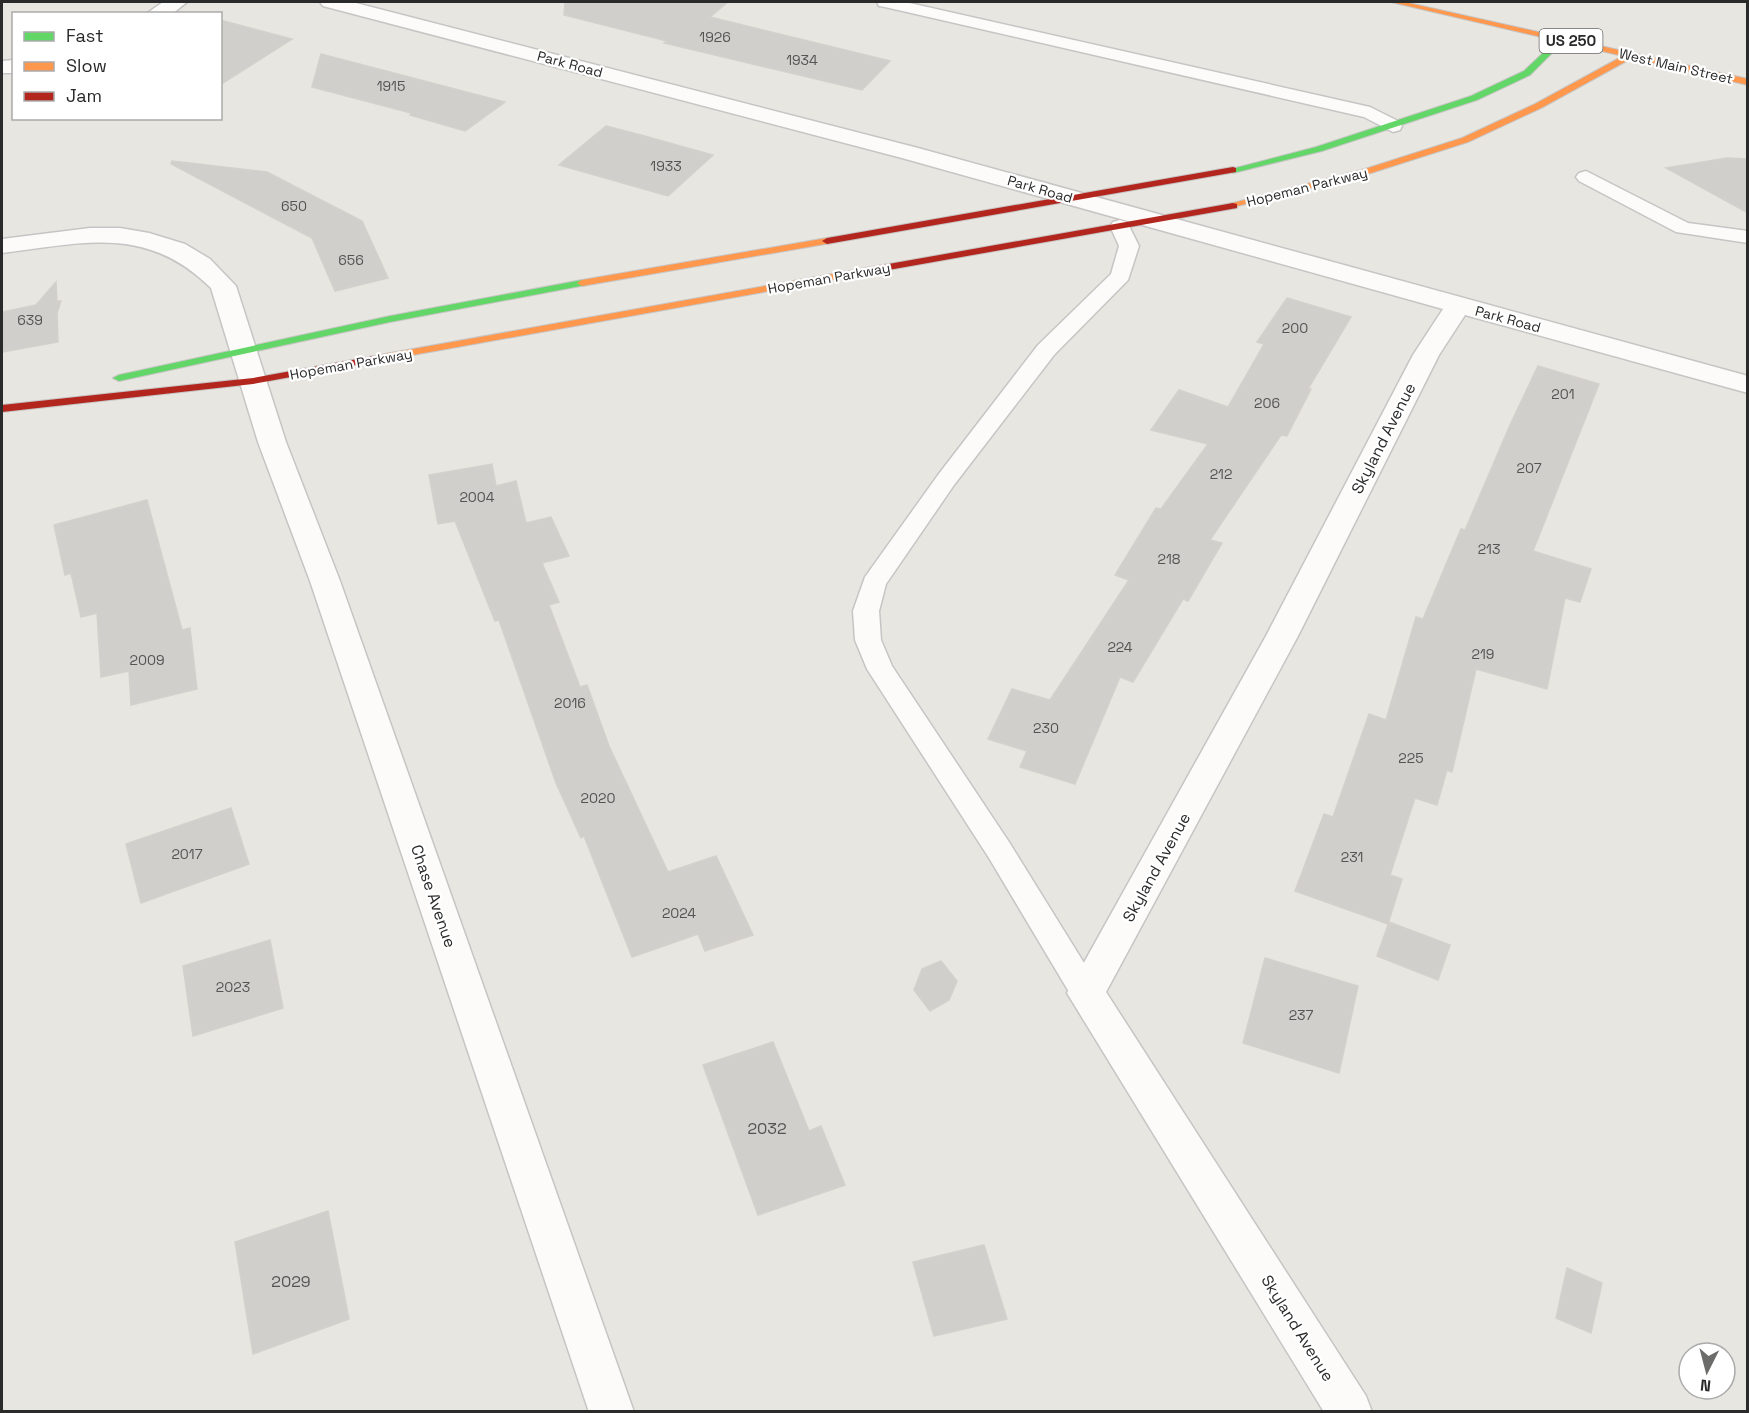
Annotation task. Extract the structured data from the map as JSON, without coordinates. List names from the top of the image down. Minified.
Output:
{"streets":{"main road":["US 250","West Main Street","Hopeman Parkway"],"street":["Park Road","Skyland Avenue","Chase Avenue"]},"crossings":[["Park Road","Hopeman Parkway"],["Park Road","Skyland Avenue"],["West Main Street","Hopeman Parkway"],["Hopeman Parkway","Chase Avenue"]],"house_numbers":["1926","1934","1915","1933","650","656","639","200","201","206","207","212","2004","213","218","224","219","2009","2016","230","225","2020","2017","231","2024","2023","237","2032","2029"],"legend":["Fast","Slow","Jam"],"north":"bottom"}
